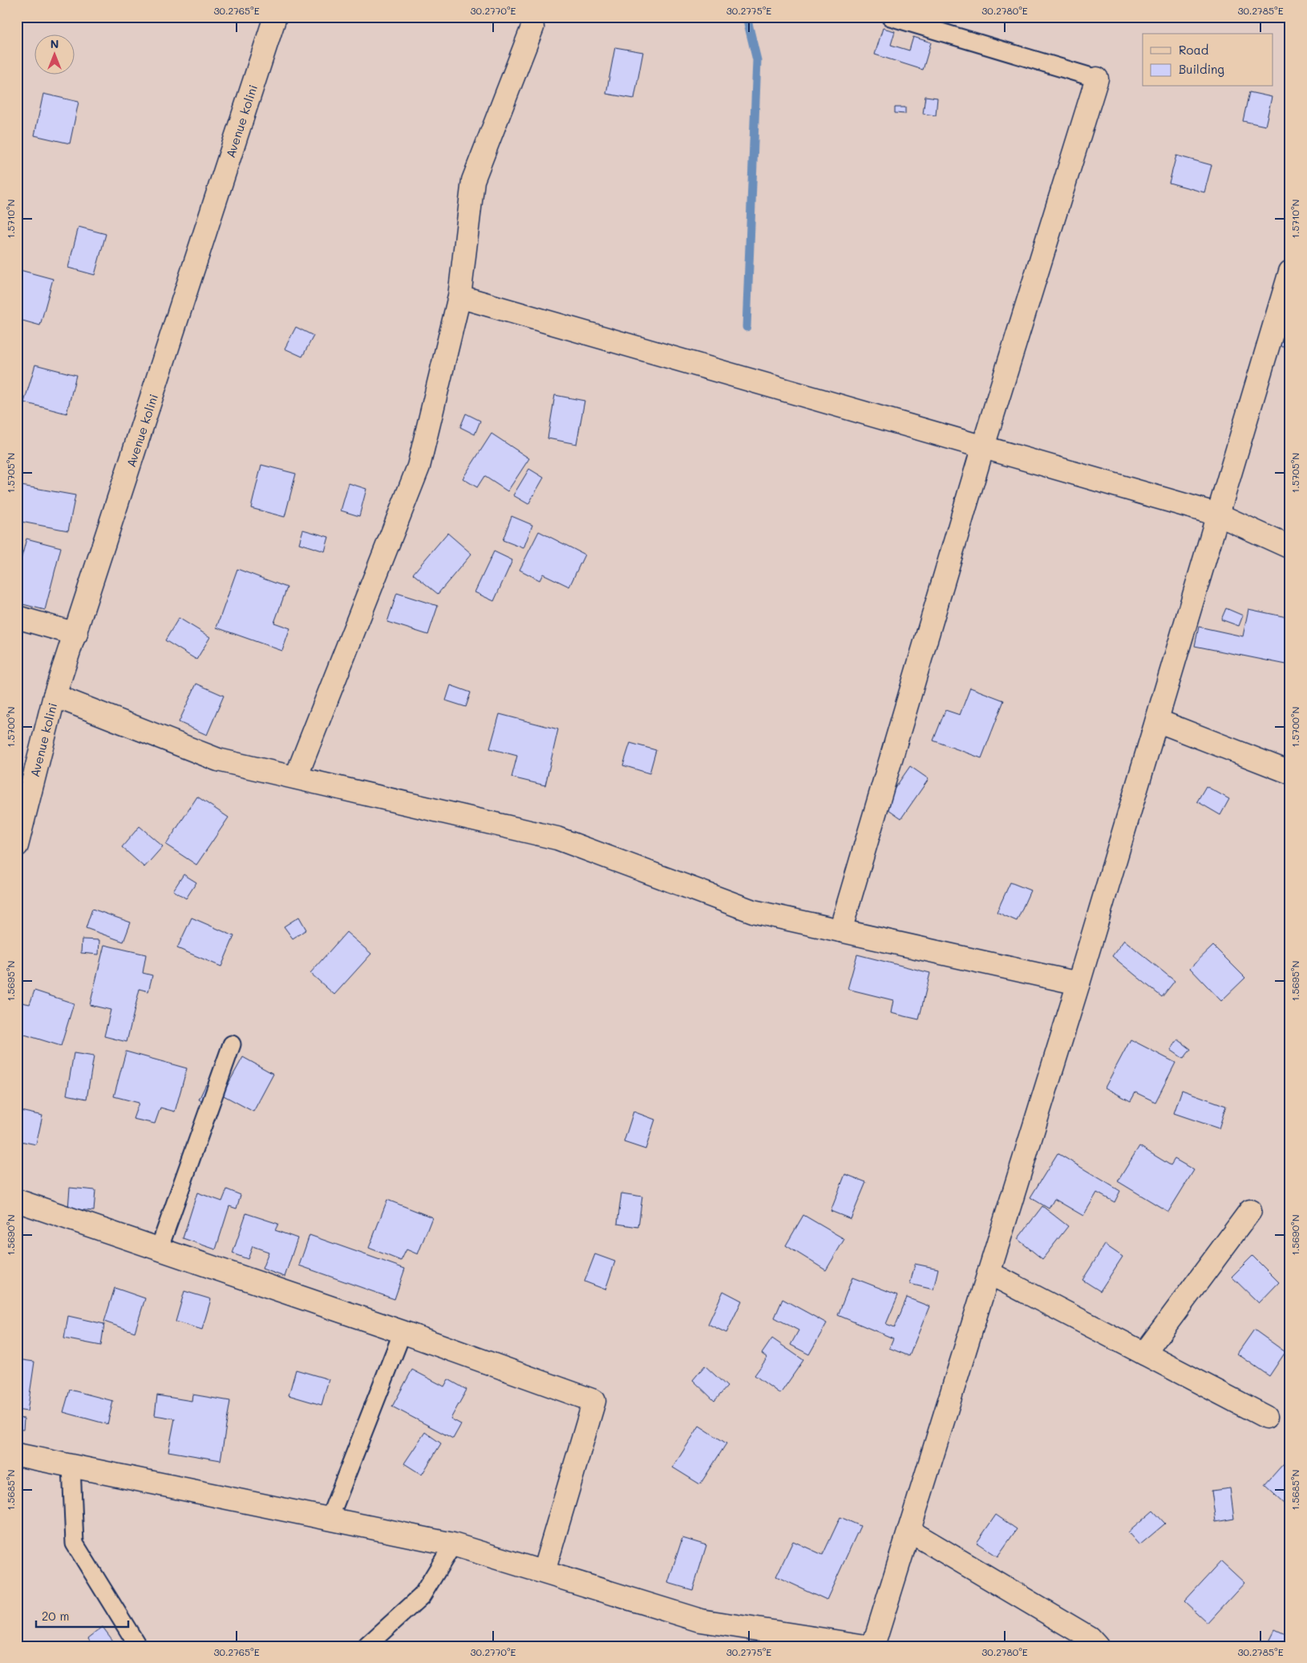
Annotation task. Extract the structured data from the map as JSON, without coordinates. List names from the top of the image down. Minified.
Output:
{"streets":{"street":["Avenue kolini"]},"legend":["Road","Building"],"scale_bar":"20 m","north":"top","coordinates":["30.2765°E","30.2770°E","30.2775°E","30.2780°E","30.2785°E","1.5710°N","1.5705°N","1.5700°N","1.5695°N","1.5690°N","1.5685°N"]}
